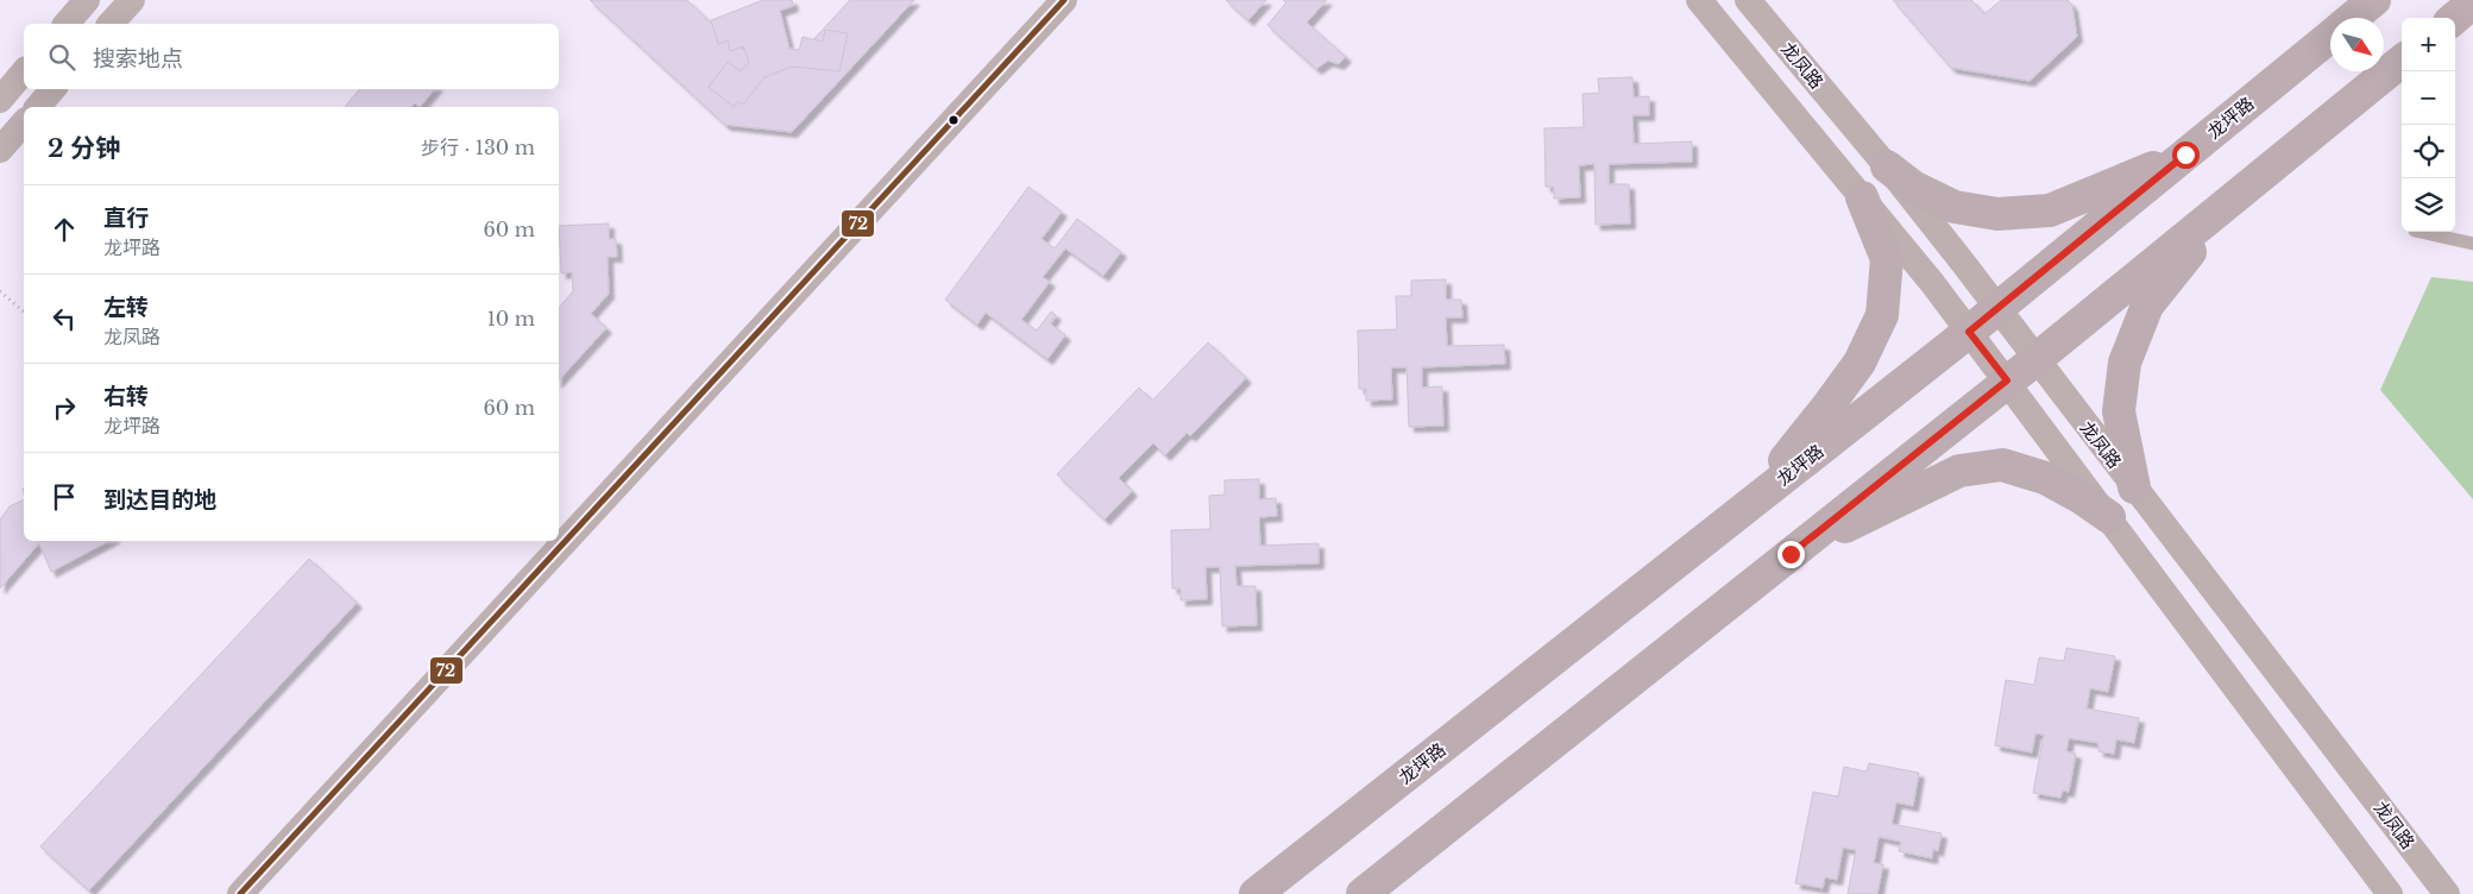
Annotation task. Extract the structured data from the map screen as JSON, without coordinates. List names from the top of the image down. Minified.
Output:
{"streets":{"main road":["龙坪路"],"street":["龙凤路"]},"crossings":[["龙凤路","龙坪路"]],"lines":["transit line 72"],"north":"bottom right","page":{"map_buttons":["+","−"],"search":"搜索地点","heading":["2 分钟","步行 · 130 m"],"list":[["直行","龙坪路","60 m"],["左转","龙凤路","10 m"],["右转","龙坪路","60 m"],"到达目的地"]}}
